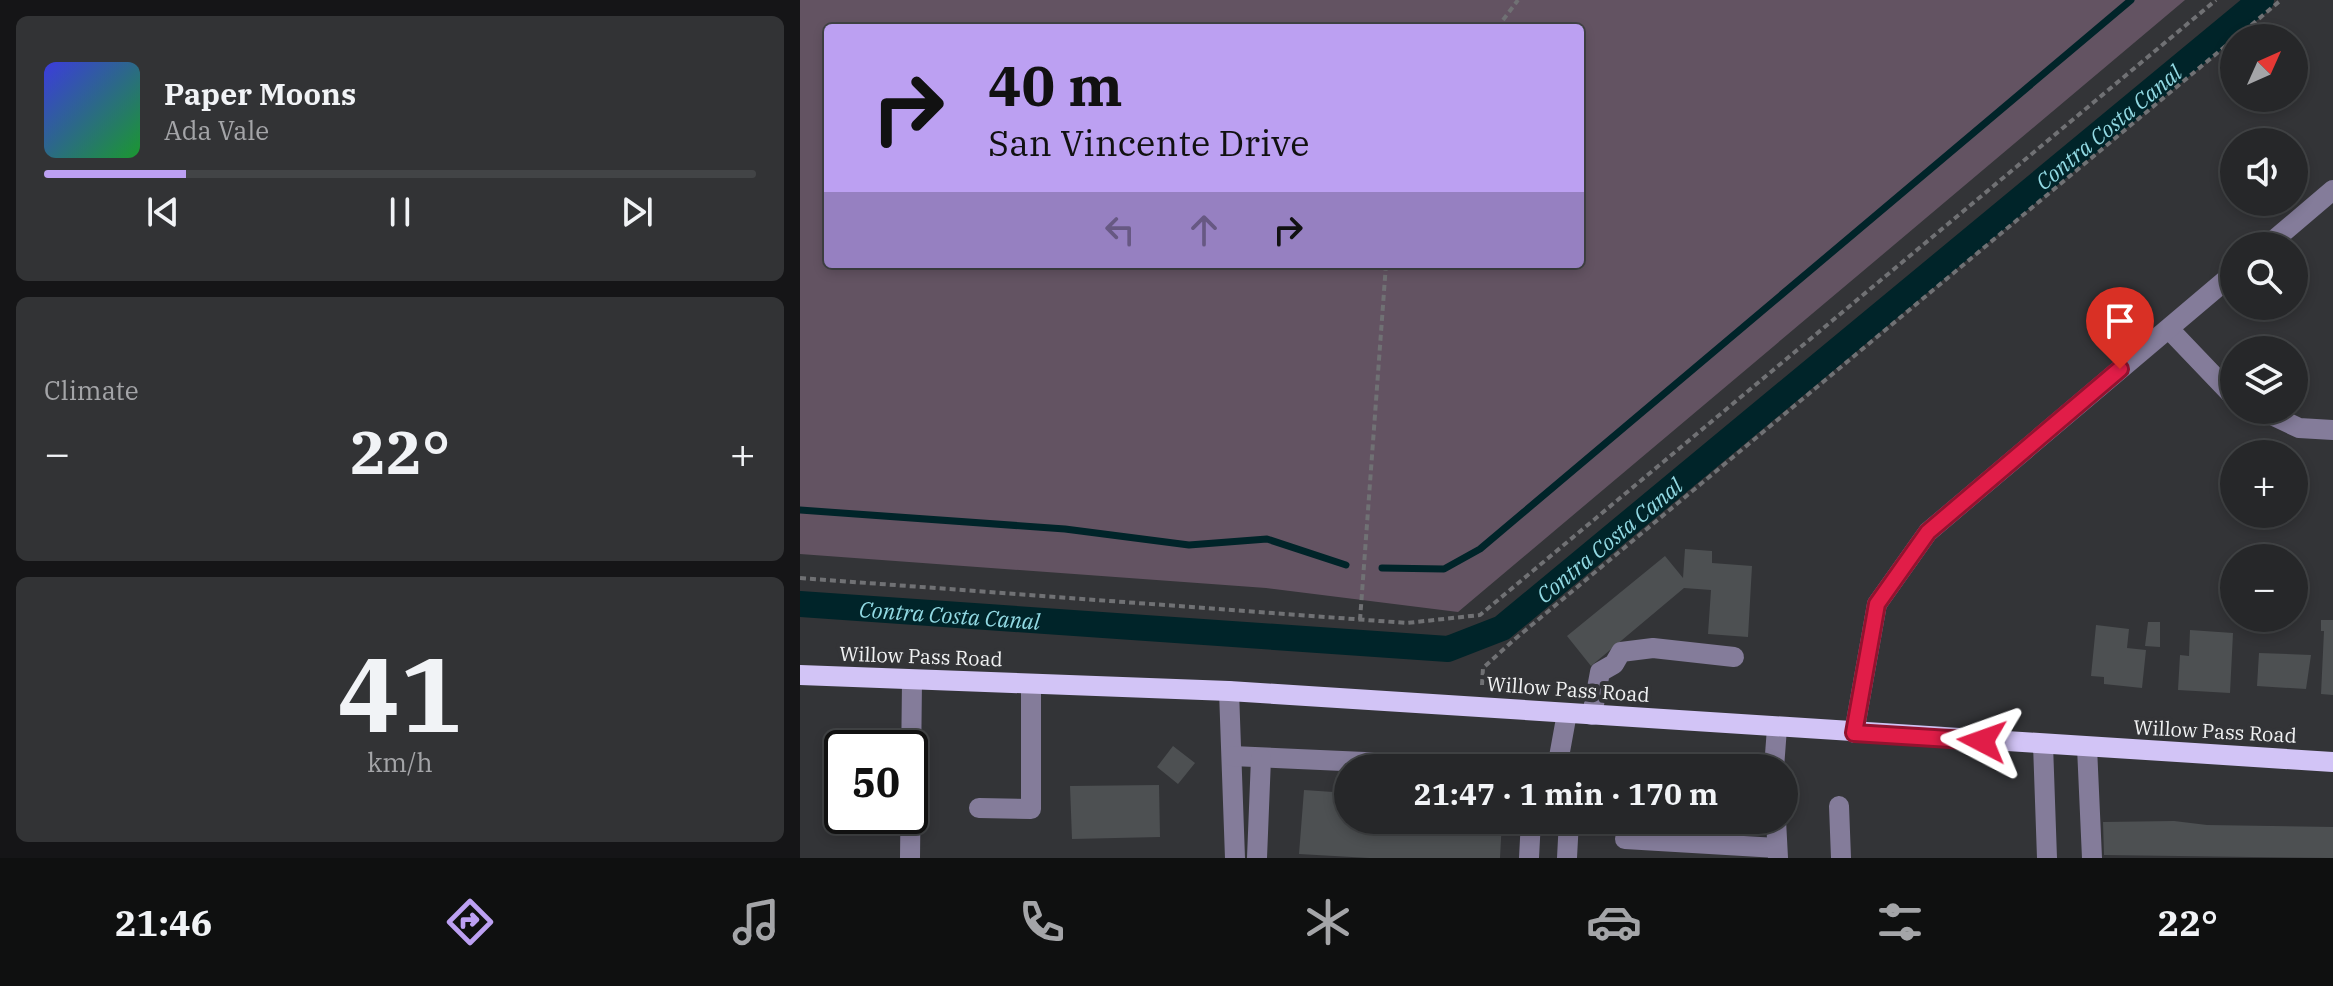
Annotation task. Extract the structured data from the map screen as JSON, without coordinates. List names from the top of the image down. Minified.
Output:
{"streets":{"main road":["Willow Pass Road"]},"water":["Contra Costa Canal"],"north":"top right","page":{"map_buttons":["+","−"],"turn":["40 m","San Vincente Drive"],"song":["Paper Moons","Ada Vale"],"tile":["Climate",["41","km/h"]],"heat":["−","22°","+"],"limit":"50","trip":"21:47 · 1 min · 170 m","tabs":["21:46","22°"]}}
